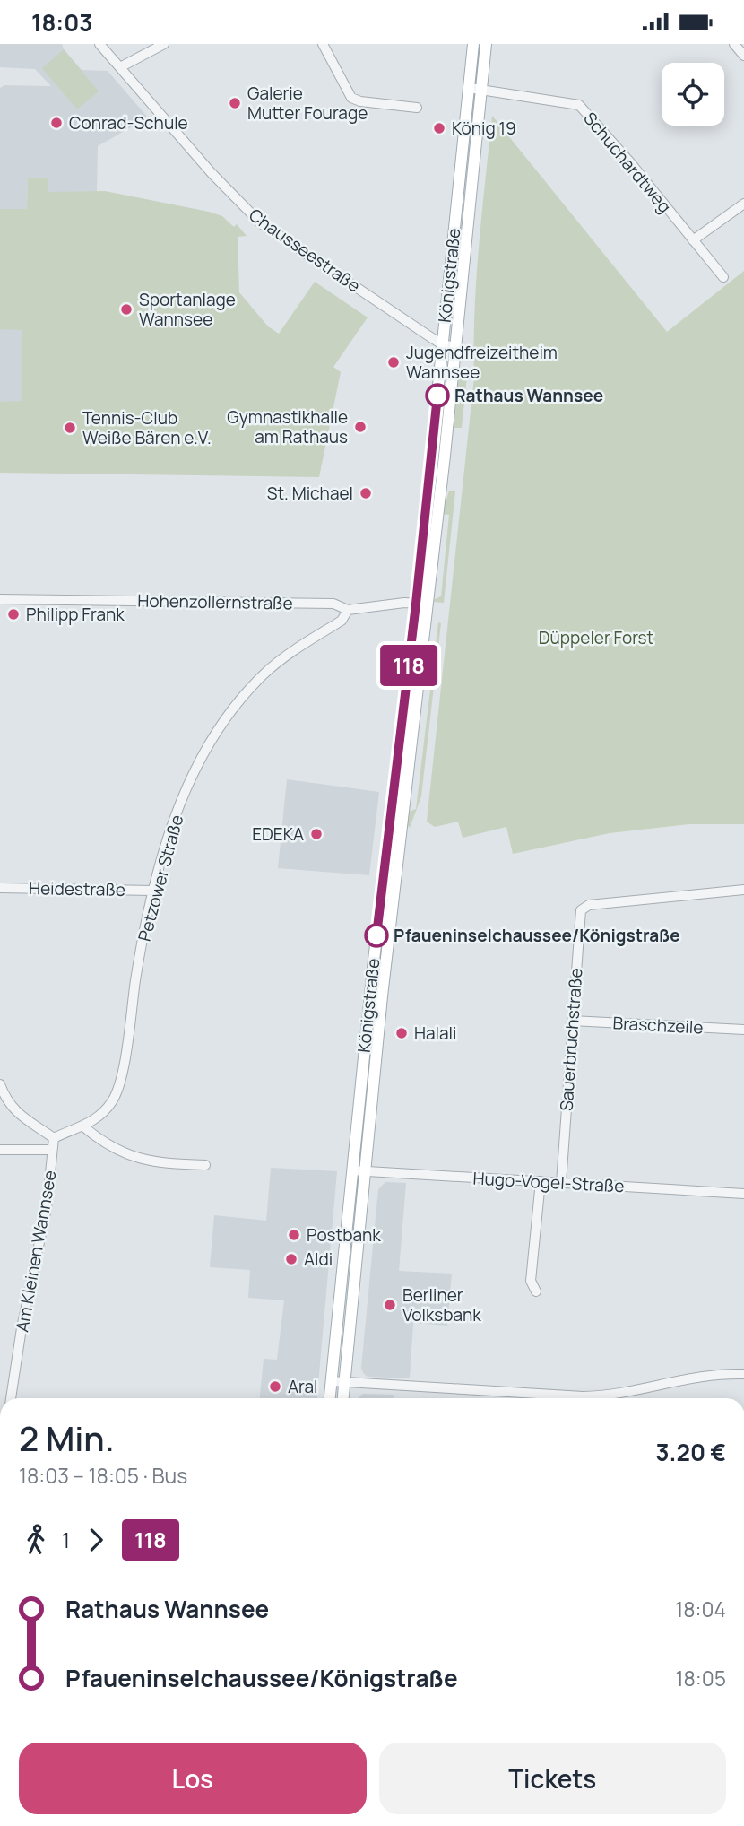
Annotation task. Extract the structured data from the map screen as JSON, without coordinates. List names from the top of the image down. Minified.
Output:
{"streets":{"main road":["Königstraße"],"street":["Schuchardtweg","Chausseestraße","Hohenzollernstraße","Petzower Straße","Heidestraße","Braschzeile","Sauerbruchstraße","Hugo-Vogel-Straße","Am Kleinen Wannsee"]},"crossings":[["Schuchardtweg","Königstraße"],["Chausseestraße","Königstraße"],["Königstraße","Hohenzollernstraße"],["Königstraße","Hugo-Vogel-Straße"],["Hohenzollernstraße","Petzower Straße"],["Petzower Straße","Heidestraße"],["Petzower Straße","Am Kleinen Wannsee"],["Braschzeile","Sauerbruchstraße"],["Sauerbruchstraße","Hugo-Vogel-Straße"]],"parks":["Düppeler Forst"],"places":["Galerie Mutter Fourage","Conrad-Schule","König 19","Sportanlage Wannsee","Jugendfreizeitheim Wannsee","Rathaus Wannsee","Gymnastikhalle am Rathaus","Tennis-Club Weiße Bären e.V.","St. Michael","Philipp Frank","EDEKA","Pfaueninselchaussee/Königstraße","Halali","Postbank","Aldi","Berliner Volksbank","Aral"],"lines":["bus line 118"],"page":{"status":"18:03","on_map":"118","heading":["2 Min.","18:03 – 18:05 · Bus","3.20 €"],"legs":["1","118"],"list":[{"name":"Rathaus Wannsee","value":"18:04"},{"name":"Pfaueninselchaussee/Königstraße","value":"18:05"}],"buttons":["Los","Tickets"]}}
